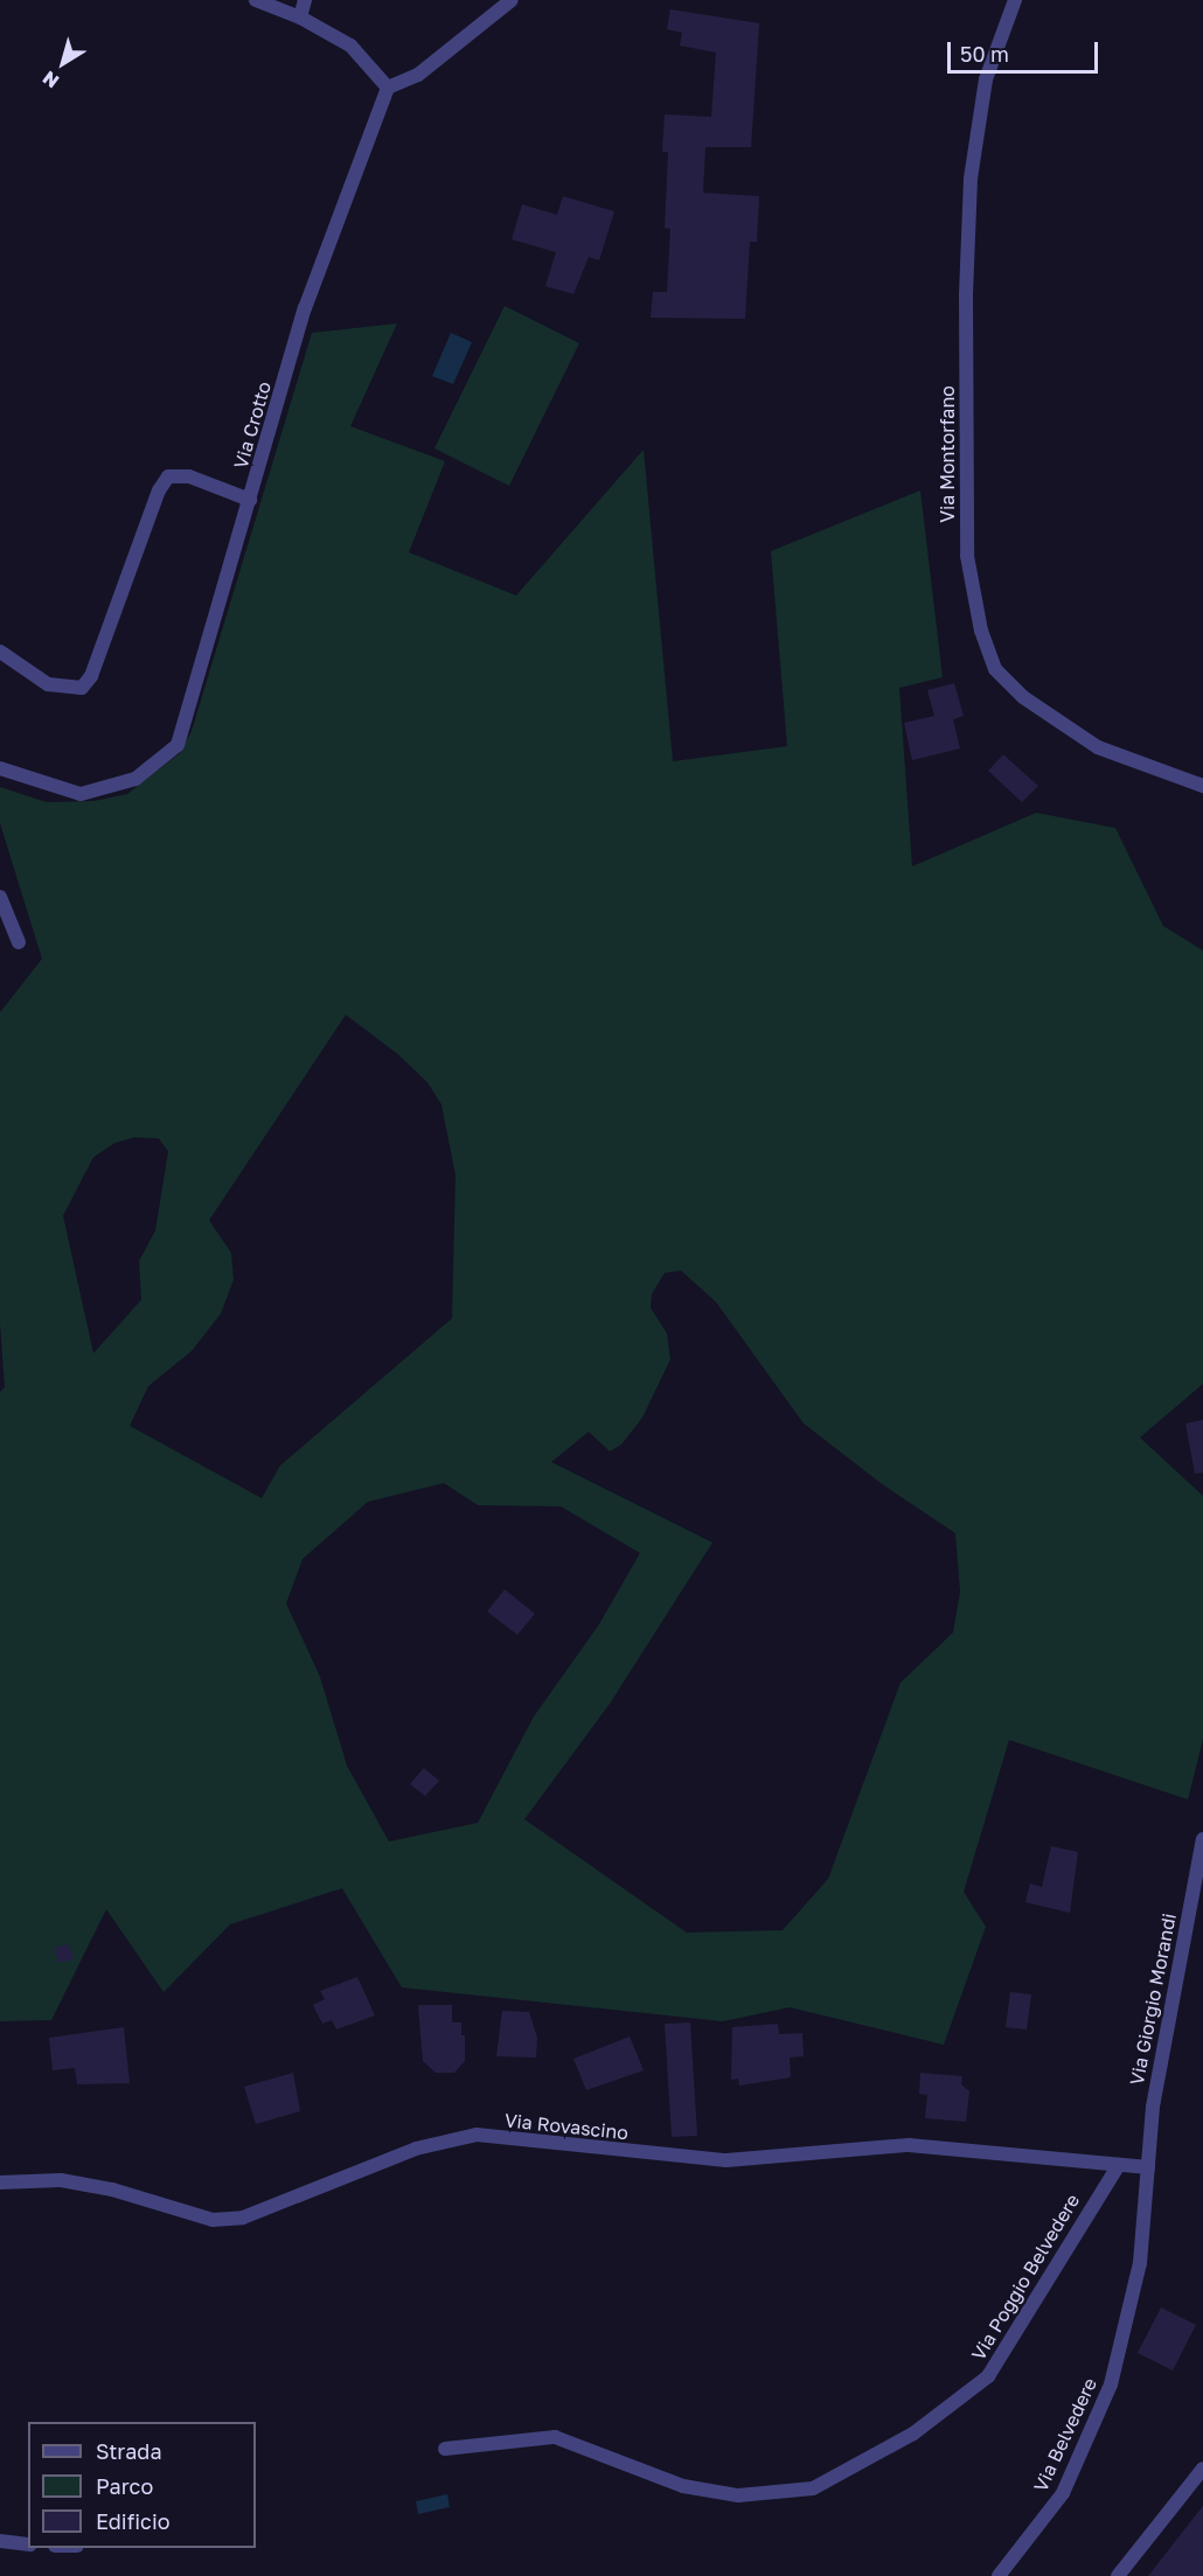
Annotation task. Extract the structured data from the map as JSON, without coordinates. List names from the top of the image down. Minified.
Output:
{"streets":{"street":["Via Crotto","Via Montorfano","Via Giorgio Morandi","Via Rovascino","Via Poggio Belvedere","Via Belvedere"]},"crossings":[["Via Giorgio Morandi","Via Rovascino"],["Via Giorgio Morandi","Via Belvedere"],["Via Rovascino","Via Poggio Belvedere"],["Via Rovascino","Via Belvedere"]],"legend":["Strada","Parco","Edificio"],"scale_bar":"50 m","north":"bottom left"}
